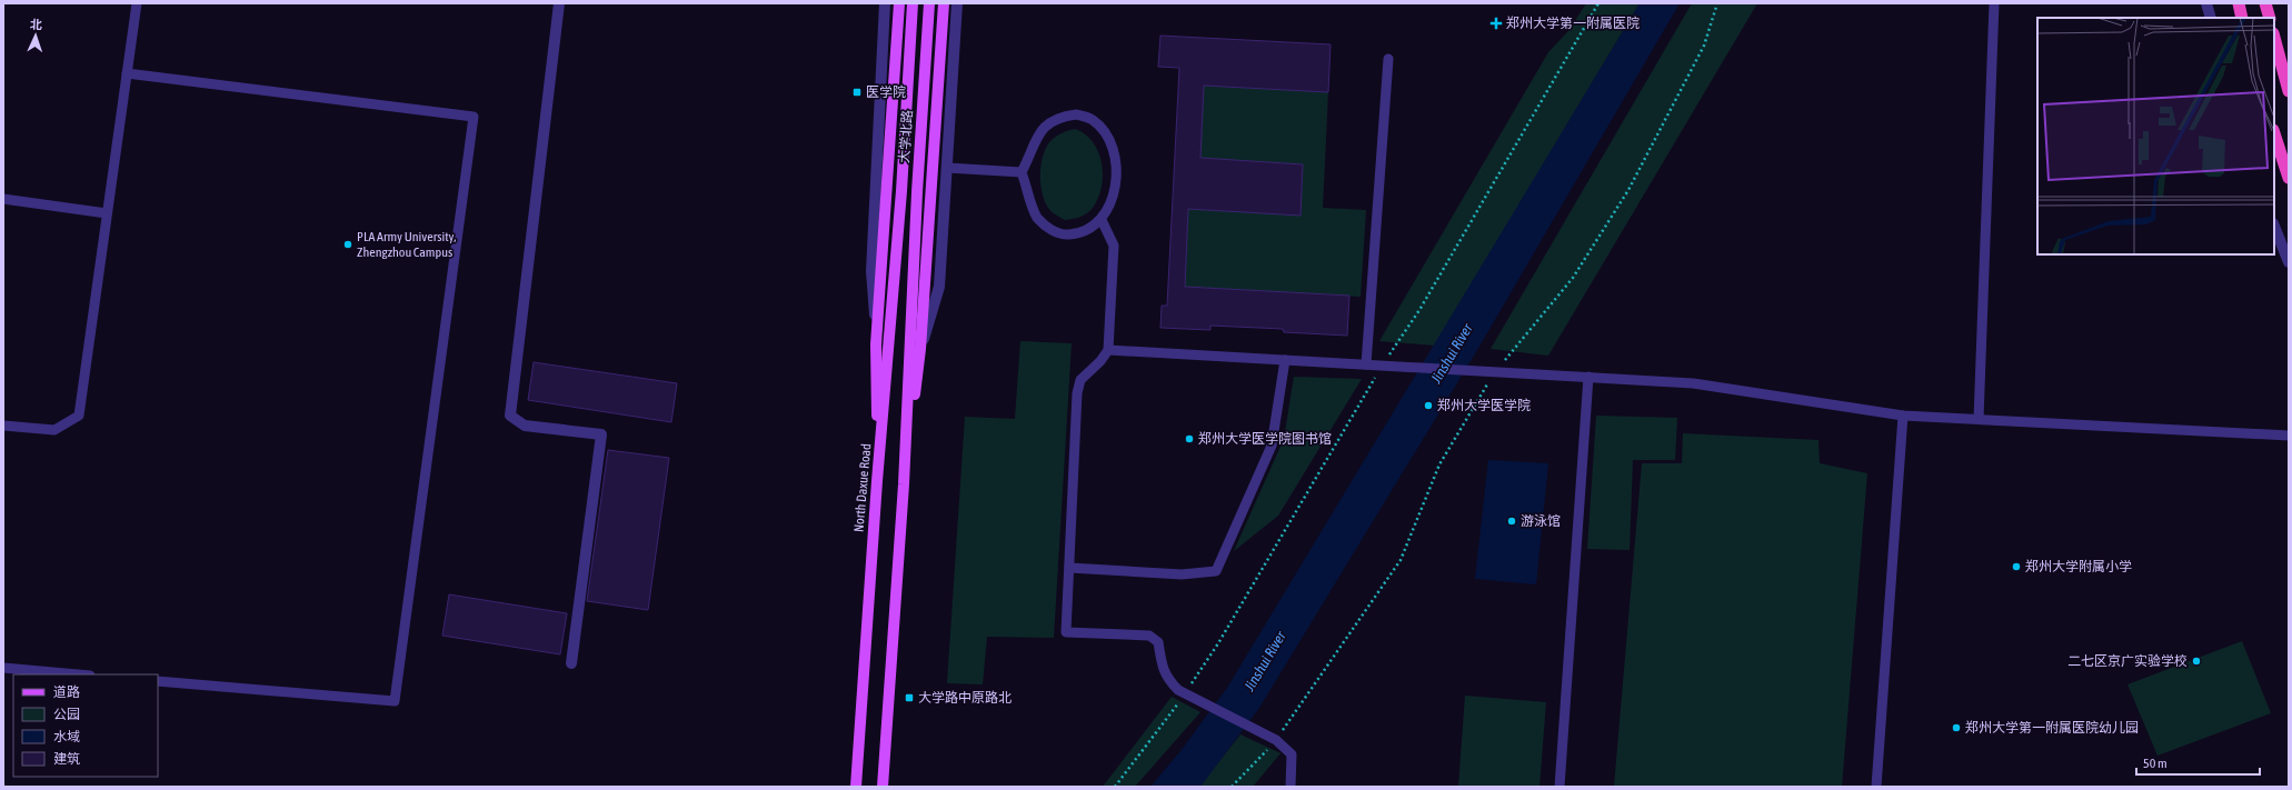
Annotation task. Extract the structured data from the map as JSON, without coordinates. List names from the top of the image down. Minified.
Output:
{"streets":{"main road":["大学北路","North Daxue Road"]},"crossings":[["大学北路","North Daxue Road"]],"water":["Jinshui River"],"places":{"health":["郑州大学第一附属医院"],"transit":["医学院","大学路中原路北"],"other":["PLA Army University, Zhengzhou Campus","郑州大学医学院","郑州大学医学院图书馆","游泳馆","郑州大学附属小学","二七区京广实验学校","郑州大学第一附属医院幼儿园"]},"legend":["道路","公园","水域","建筑"],"scale_bar":"50 m","north":"top"}
